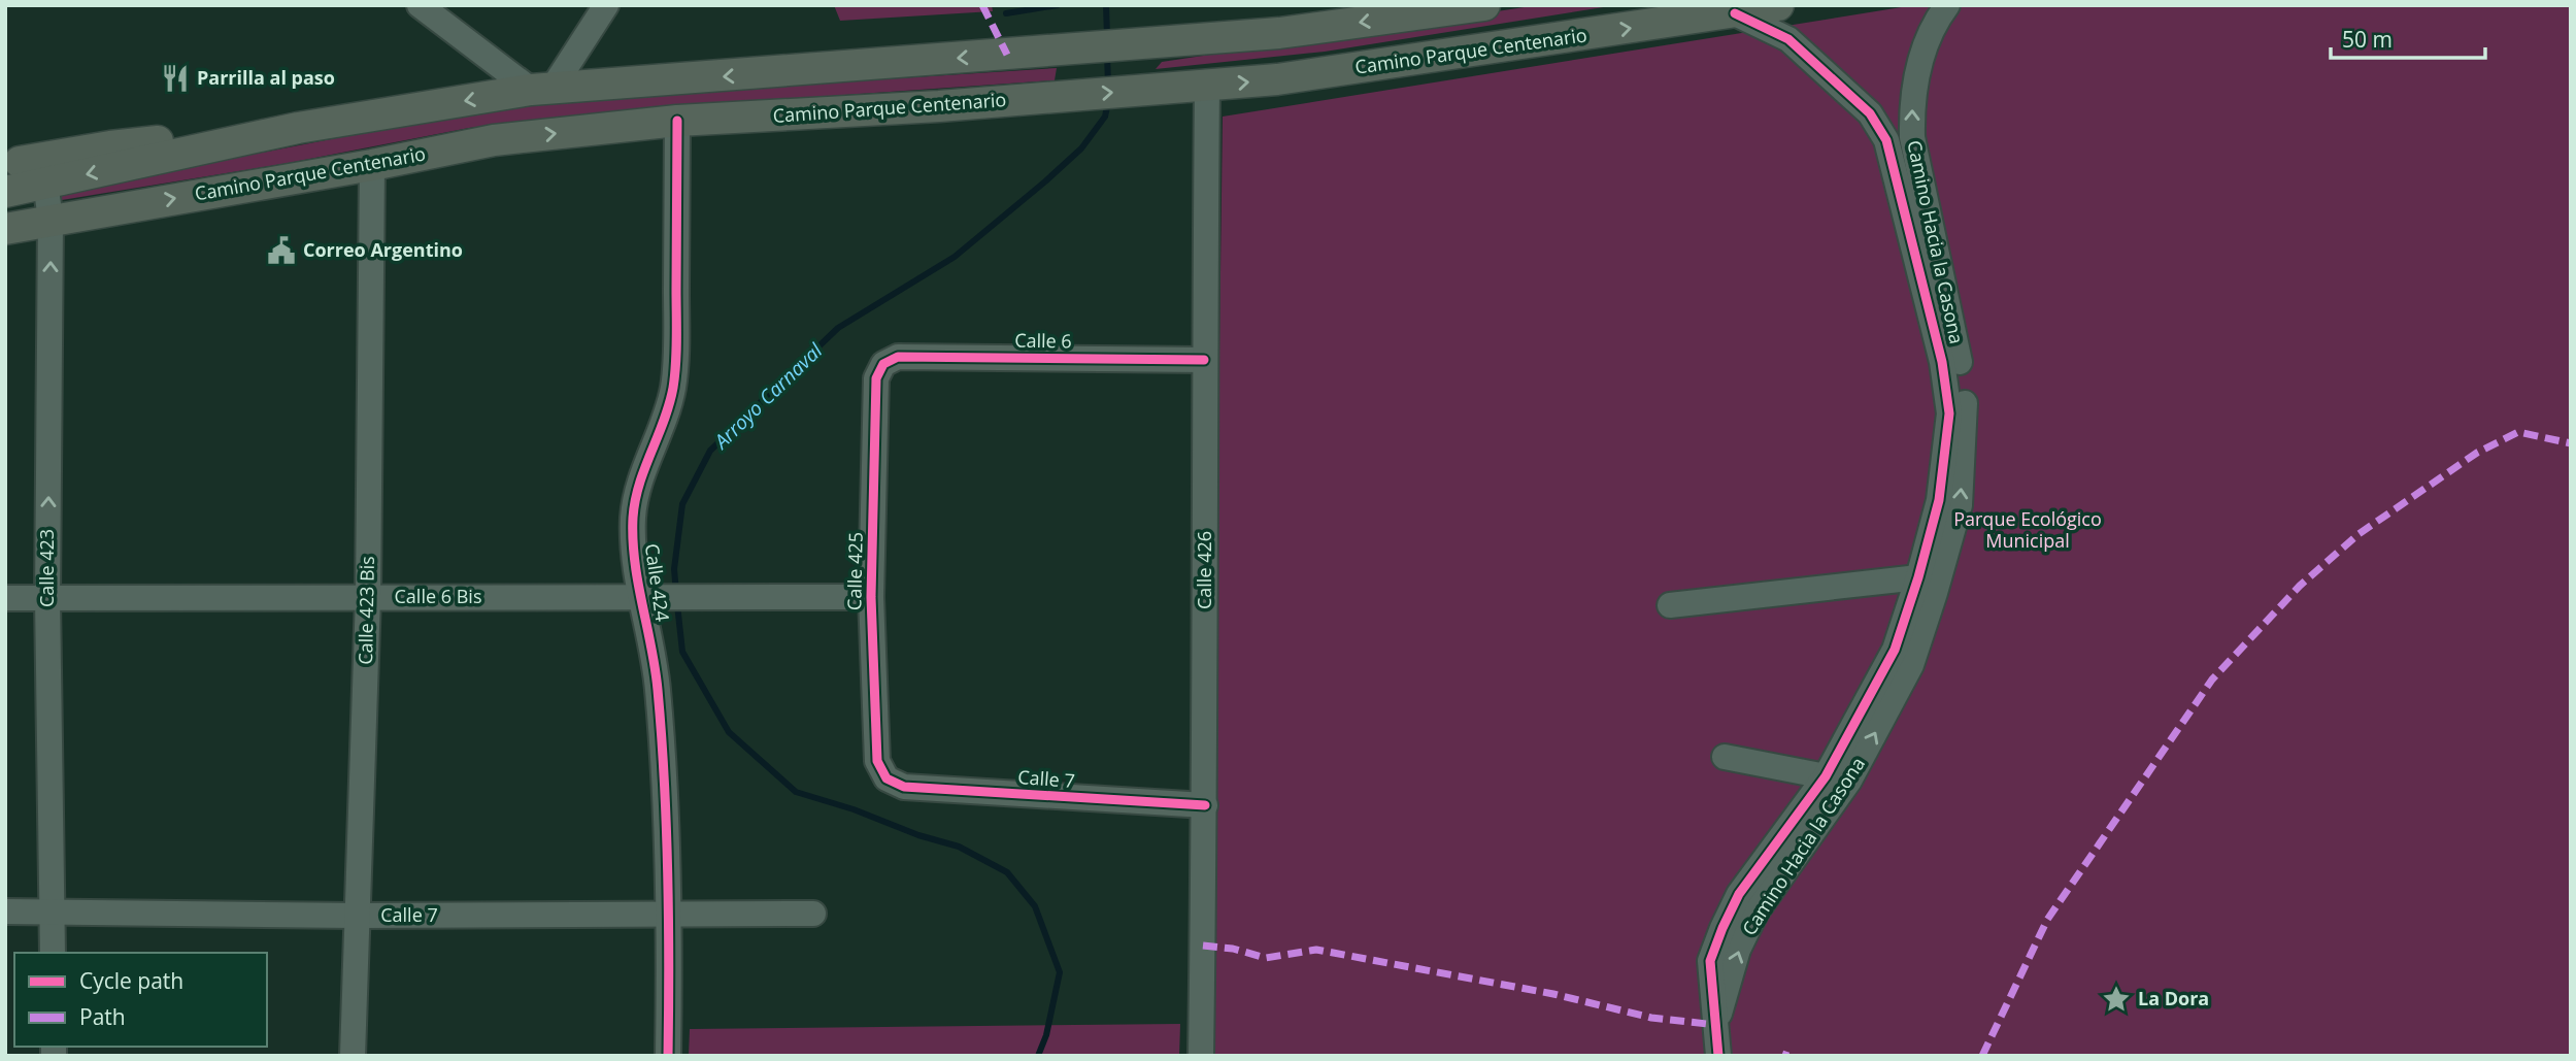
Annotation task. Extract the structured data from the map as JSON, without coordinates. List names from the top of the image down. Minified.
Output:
{"streets":{"main road":["Camino Parque Centenario"],"street":["Camino Hacia la Casona","Calle 6","Calle 423","Calle 426","Calle 425","Calle 424","Calle 6 Bis","Calle 423 Bis","Calle 7"]},"crossings":[["Camino Parque Centenario","Camino Hacia la Casona"],["Camino Parque Centenario","Calle 423"],["Camino Parque Centenario","Calle 426"],["Camino Parque Centenario","Calle 424"],["Camino Parque Centenario","Calle 423 Bis"],["Calle 6","Calle 426"],["Calle 6","Calle 425"],["Calle 423","Calle 6 Bis"],["Calle 423","Calle 7"],["Calle 426","Calle 7"],["Calle 425","Calle 6 Bis"],["Calle 425","Calle 7"],["Calle 424","Calle 6 Bis"],["Calle 424","Calle 7"],["Calle 6 Bis","Calle 423 Bis"],["Calle 423 Bis","Calle 7"]],"one_way":["Calle 423"],"water":["Arroyo Carnaval"],"parks":["Parque Ecológico Municipal"],"places":{"restaurant":["Parrilla al paso"],"public building":["Correo Argentino"],"place":["La Dora"]},"legend":["Cycle path","Path"],"scale_bar":"50 m"}
